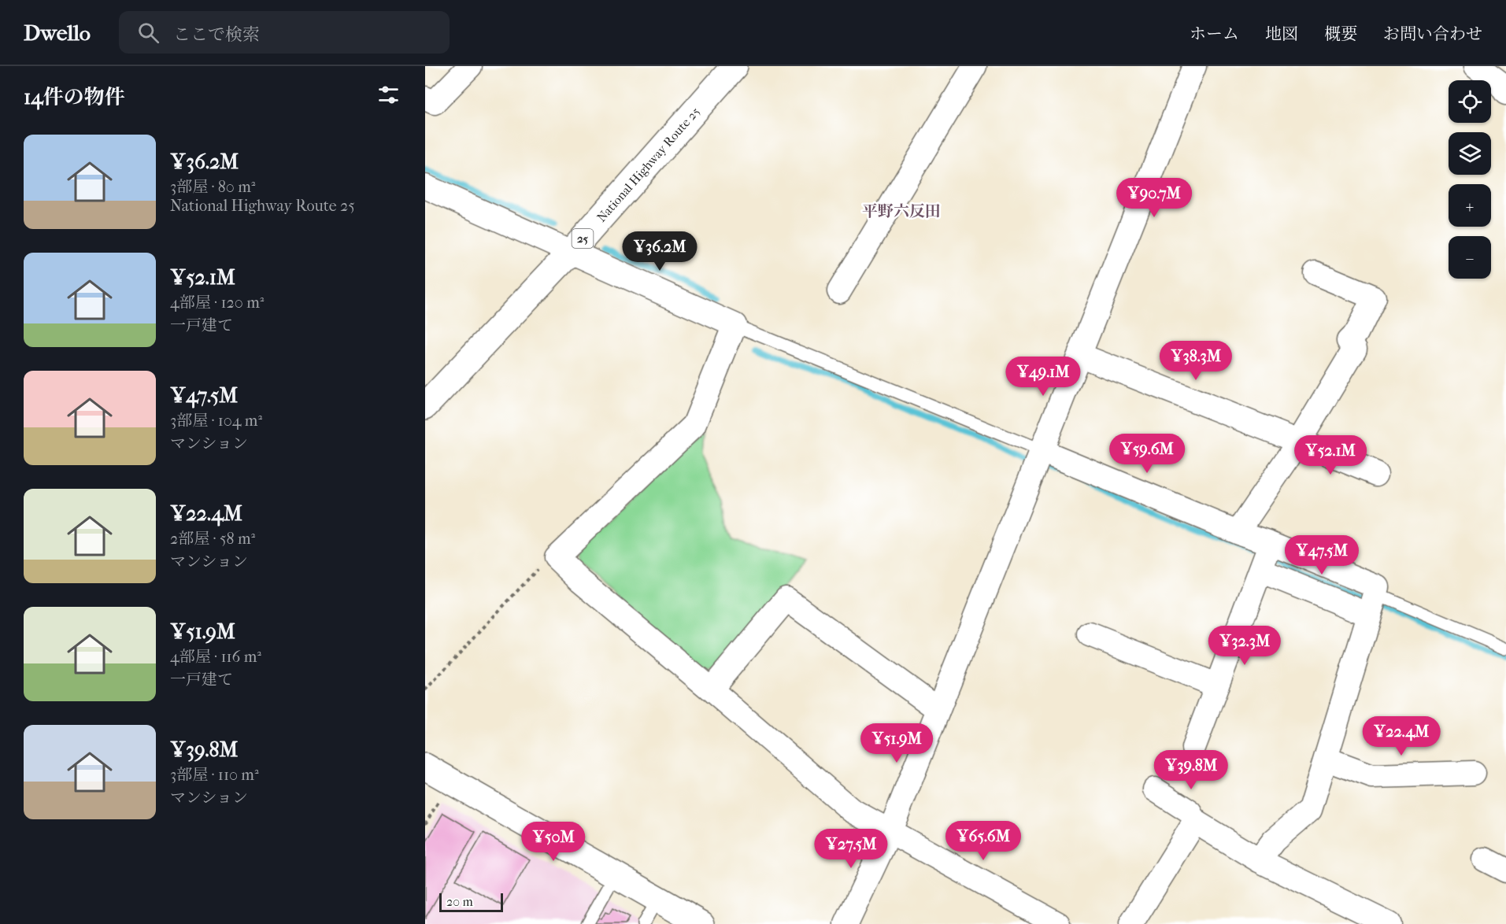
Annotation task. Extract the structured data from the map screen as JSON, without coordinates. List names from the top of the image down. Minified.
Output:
{"streets":{"main road":["National Highway Route 25","25"]},"districts":["平野六反田"],"scale_bar":"20 m","page":{"header":"Dwello","search":"ここで検索","nav":["ホーム","地図","概要","お問い合わせ"],"heading":"14件の物件","map_buttons":["+","−"],"list":[{"name":"¥36.2M","note":"3部屋 · 80 m² · National Highway Route 25"},{"name":"¥52.1M","note":"4部屋 · 120 m² · 一戸建て"},{"name":"¥47.5M","note":"3部屋 · 104 m² · マンション"},{"name":"¥22.4M","note":"2部屋 · 58 m² · マンション"},{"name":"¥51.9M","note":"4部屋 · 116 m² · 一戸建て"},{"name":"¥39.8M","note":"3部屋 · 110 m² · マンション"}],"price":["¥90.7M","¥36.2M","¥38.3M","¥49.1M","¥59.6M","¥52.1M","¥47.5M","¥32.3M","¥22.4M","¥51.9M","¥39.8M","¥65.6M","¥50M","¥27.5M"],"scale":"20 m"}}
